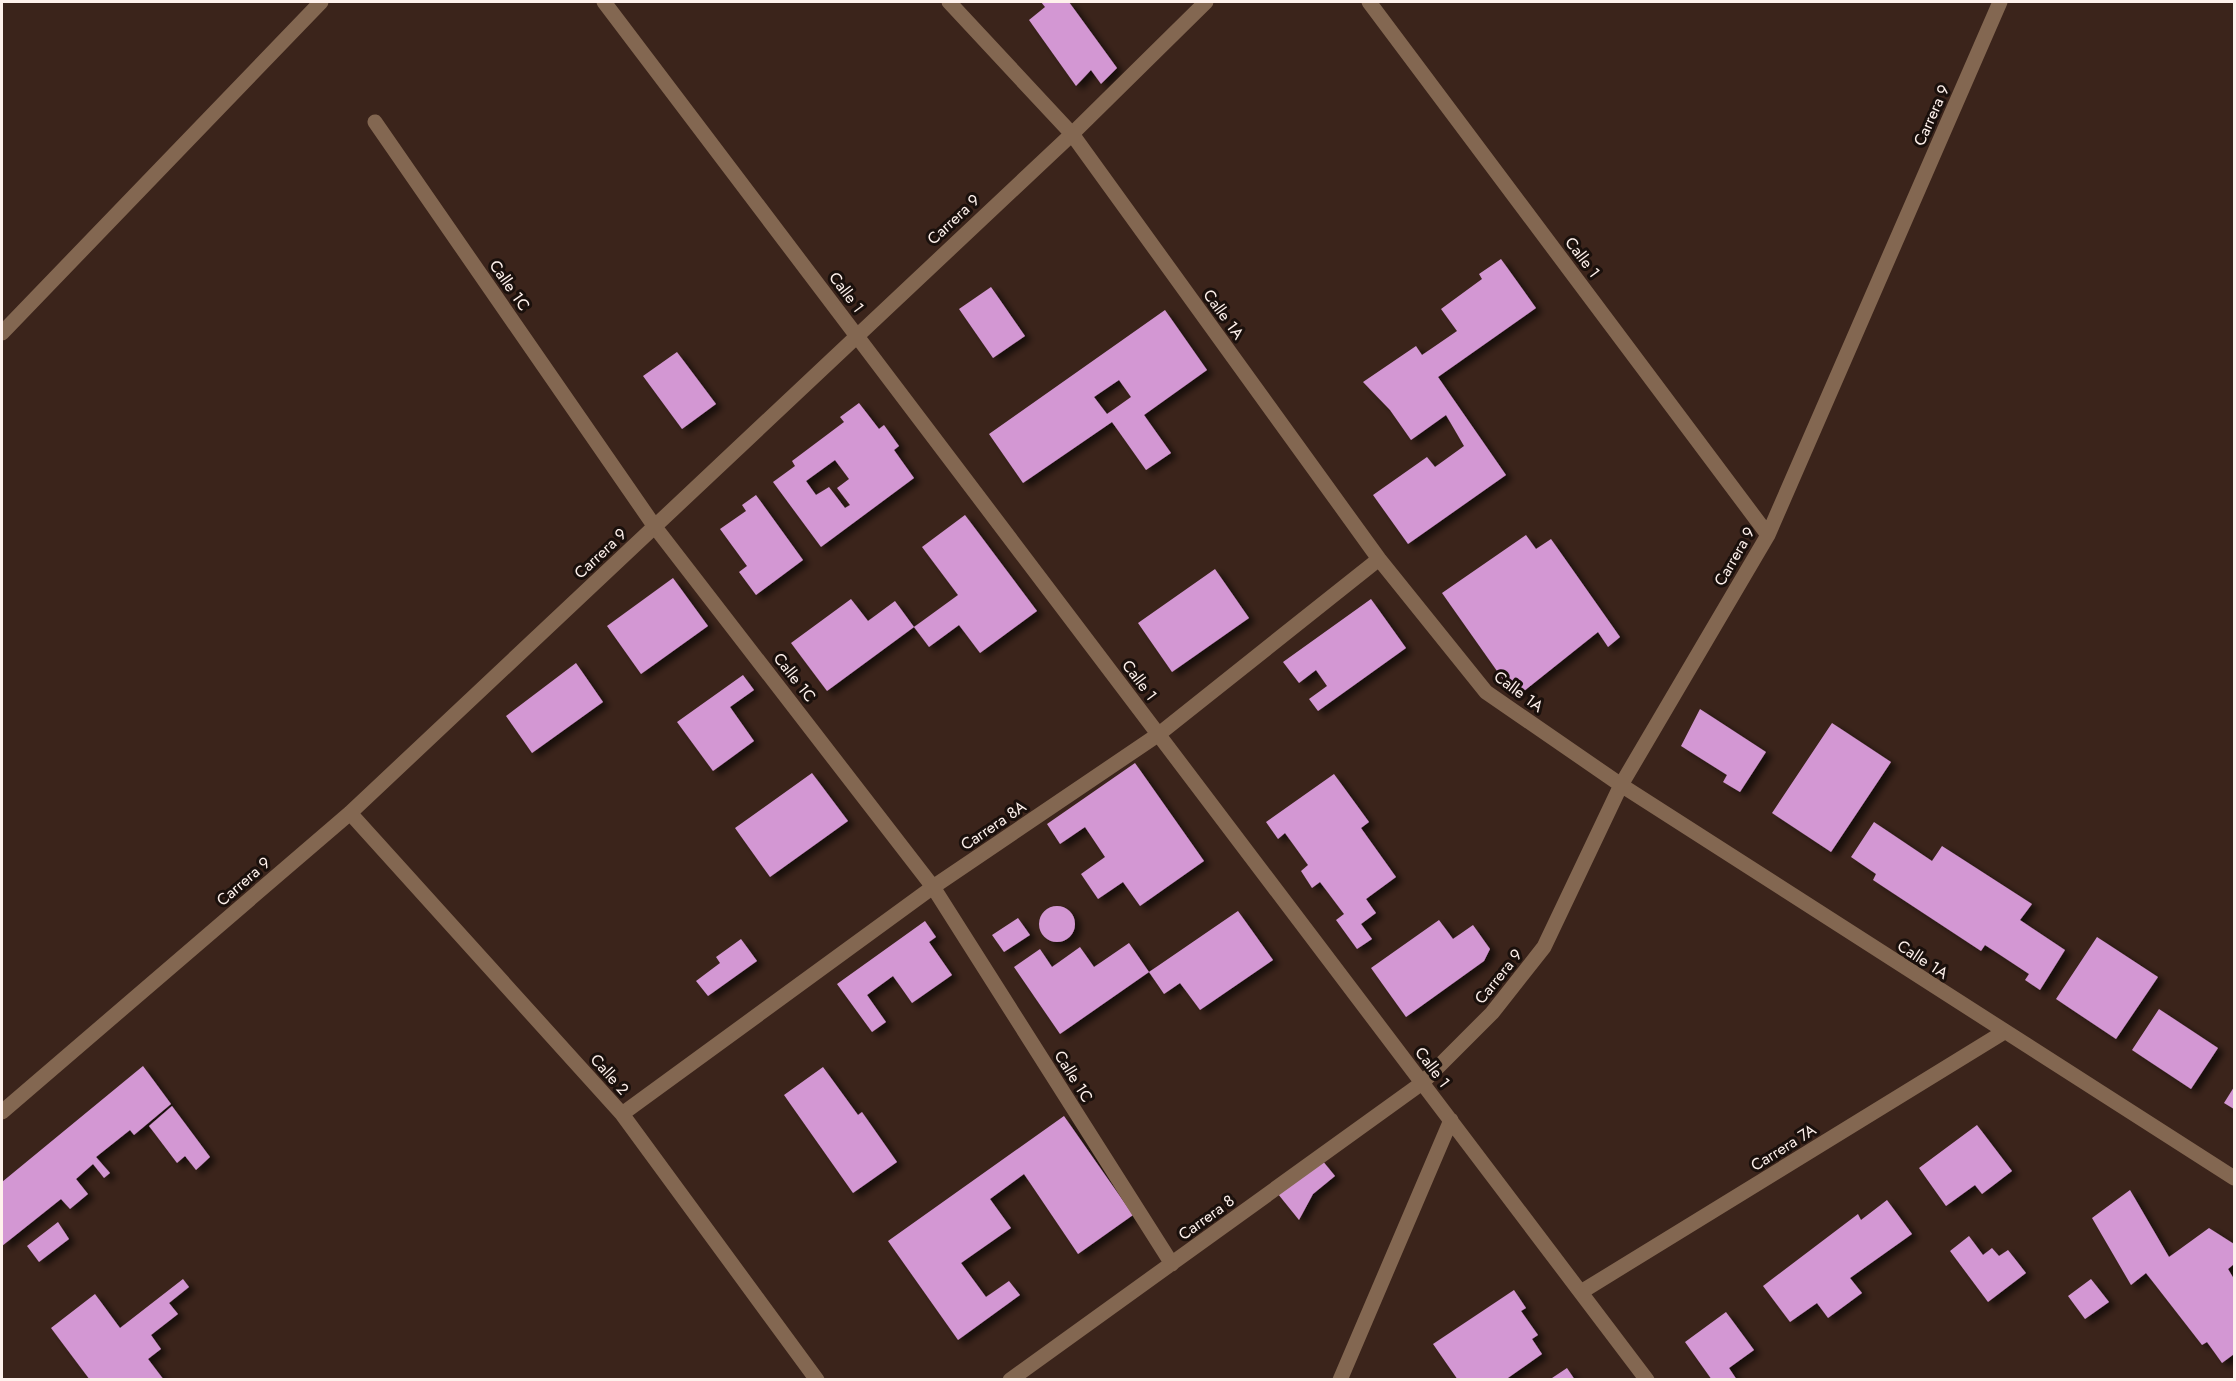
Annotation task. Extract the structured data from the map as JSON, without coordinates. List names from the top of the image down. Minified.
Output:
{"streets":{"street":["Carrera 9","Calle 1","Calle 1C","Calle 1A","Carrera 8A","Calle 2","Carrera 7A","Carrera 8"]},"crossings":[["Carrera 9","Calle 1"],["Carrera 9","Calle 1C"],["Carrera 9","Calle 1A"],["Carrera 9","Calle 2"],["Carrera 9","Carrera 8"],["Calle 1","Carrera 8A"],["Calle 1","Carrera 7A"],["Calle 1","Carrera 8"],["Calle 1C","Carrera 8A"],["Calle 1C","Carrera 8"],["Calle 1A","Carrera 8A"],["Calle 1A","Carrera 7A"],["Carrera 8A","Calle 2"]]}
